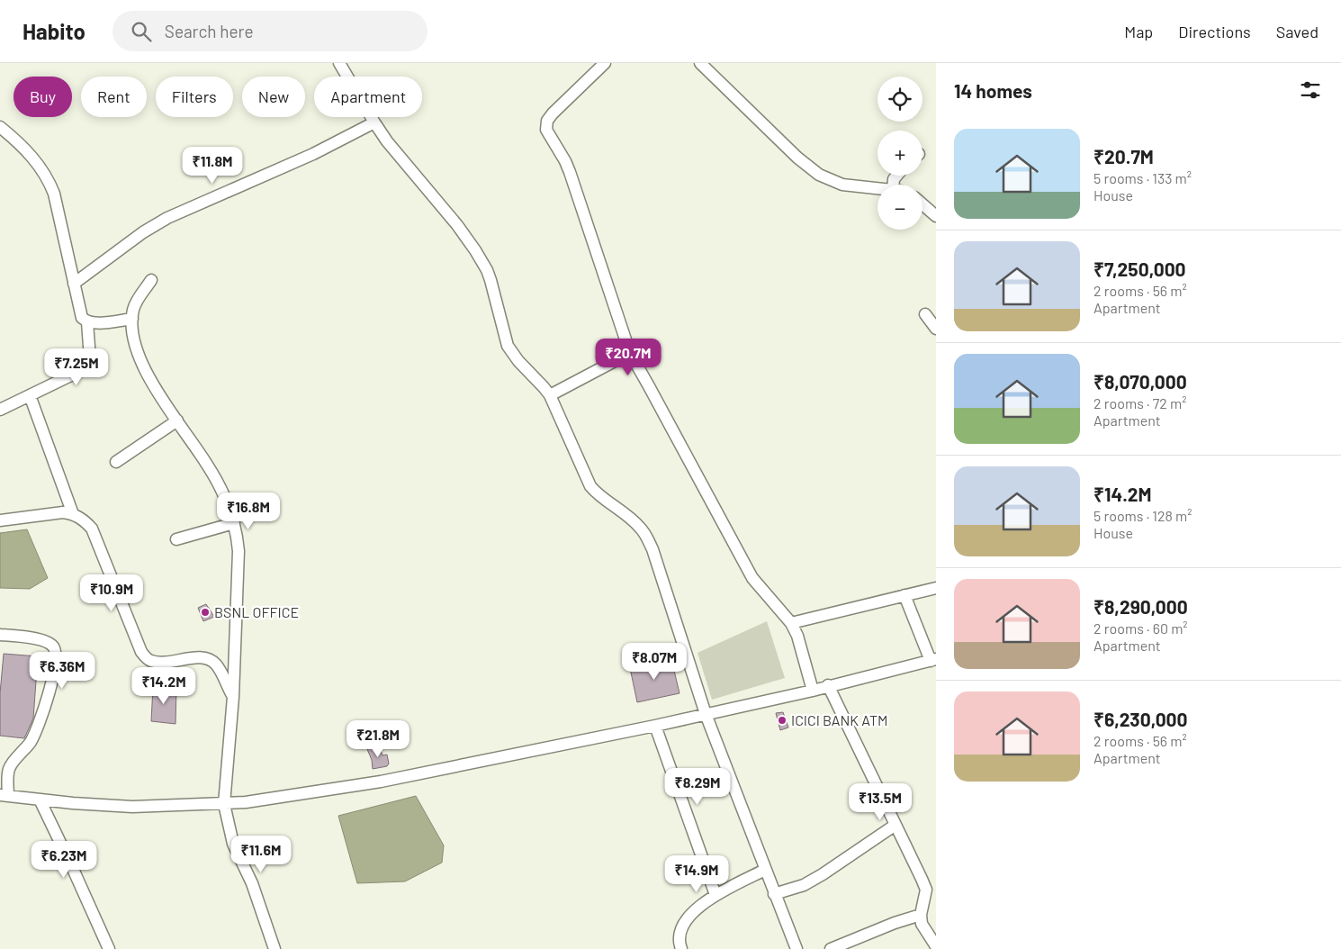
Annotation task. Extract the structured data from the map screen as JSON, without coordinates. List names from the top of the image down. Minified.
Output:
{"places":["BSNL OFFICE","ICICI BANK ATM"],"page":{"header":"Habito","search":"Search here","nav":["Map","Directions","Saved"],"heading":"14 homes","map_buttons":["+","−"],"chip":["Buy","Rent","Filters","New","Apartment"],"list":[{"name":"₹20.7M","note":"5 rooms · 133 m² · House"},{"name":"₹7,250,000","note":"2 rooms · 56 m² · Apartment"},{"name":"₹8,070,000","note":"2 rooms · 72 m² · Apartment"},{"name":"₹14.2M","note":"5 rooms · 128 m² · House"},{"name":"₹8,290,000","note":"2 rooms · 60 m² · Apartment"},{"name":"₹6,230,000","note":"2 rooms · 56 m² · Apartment"}],"price":["₹11.8M","₹20.7M","₹7.25M","₹16.8M","₹10.9M","₹8.07M","₹6.36M","₹14.2M","₹21.8M","₹8.29M","₹13.5M","₹11.6M","₹6.23M","₹14.9M"]}}
